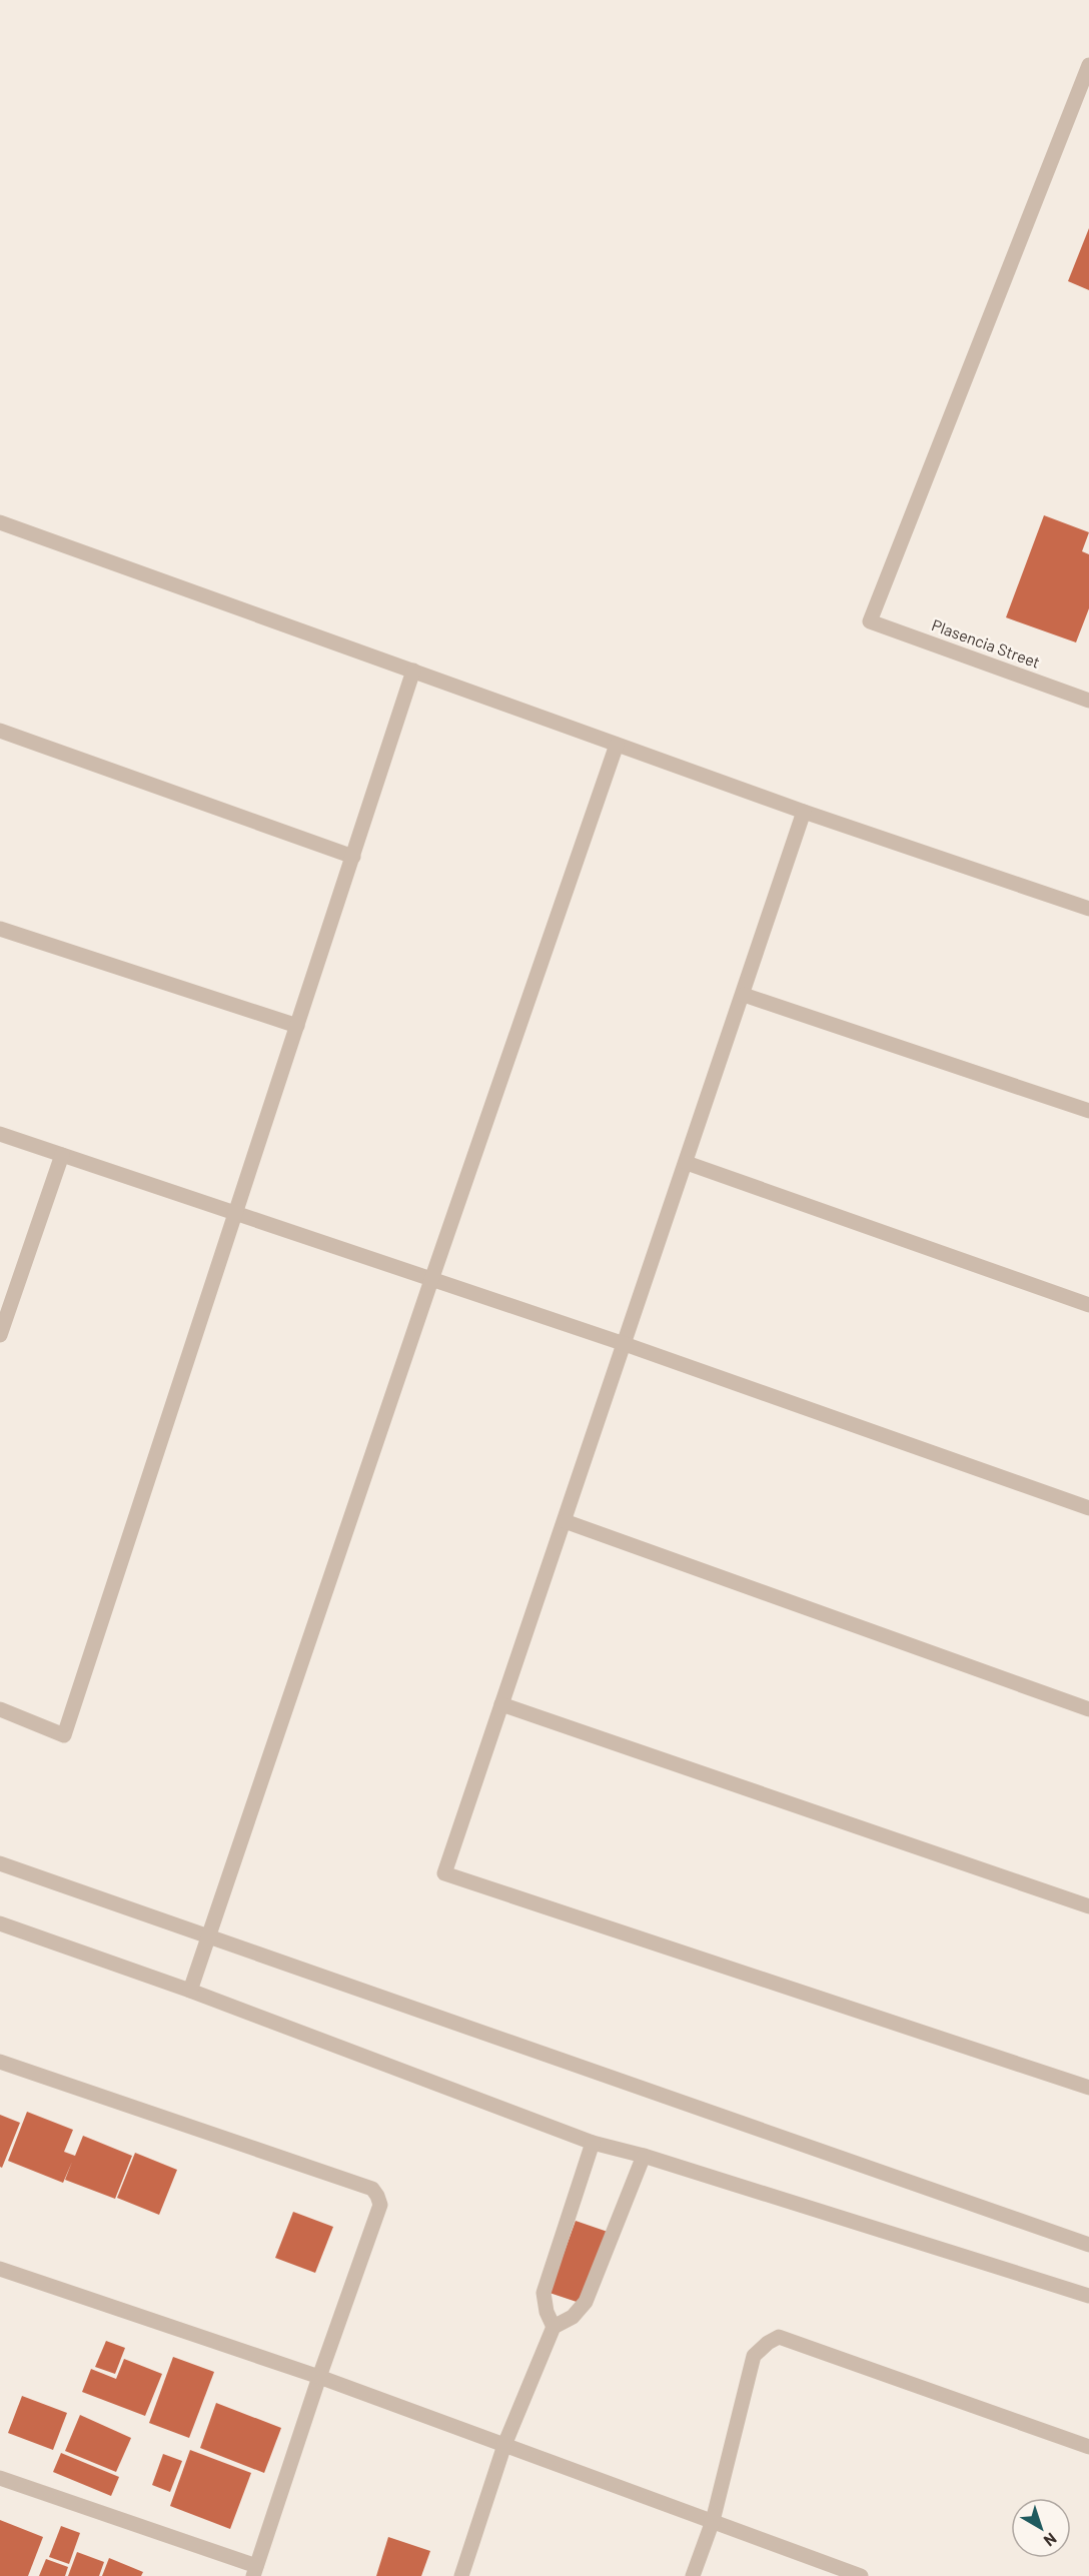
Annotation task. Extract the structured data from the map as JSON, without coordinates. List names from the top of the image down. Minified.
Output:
{"streets":{"street":["Plasencia Street"]},"north":"bottom right"}
